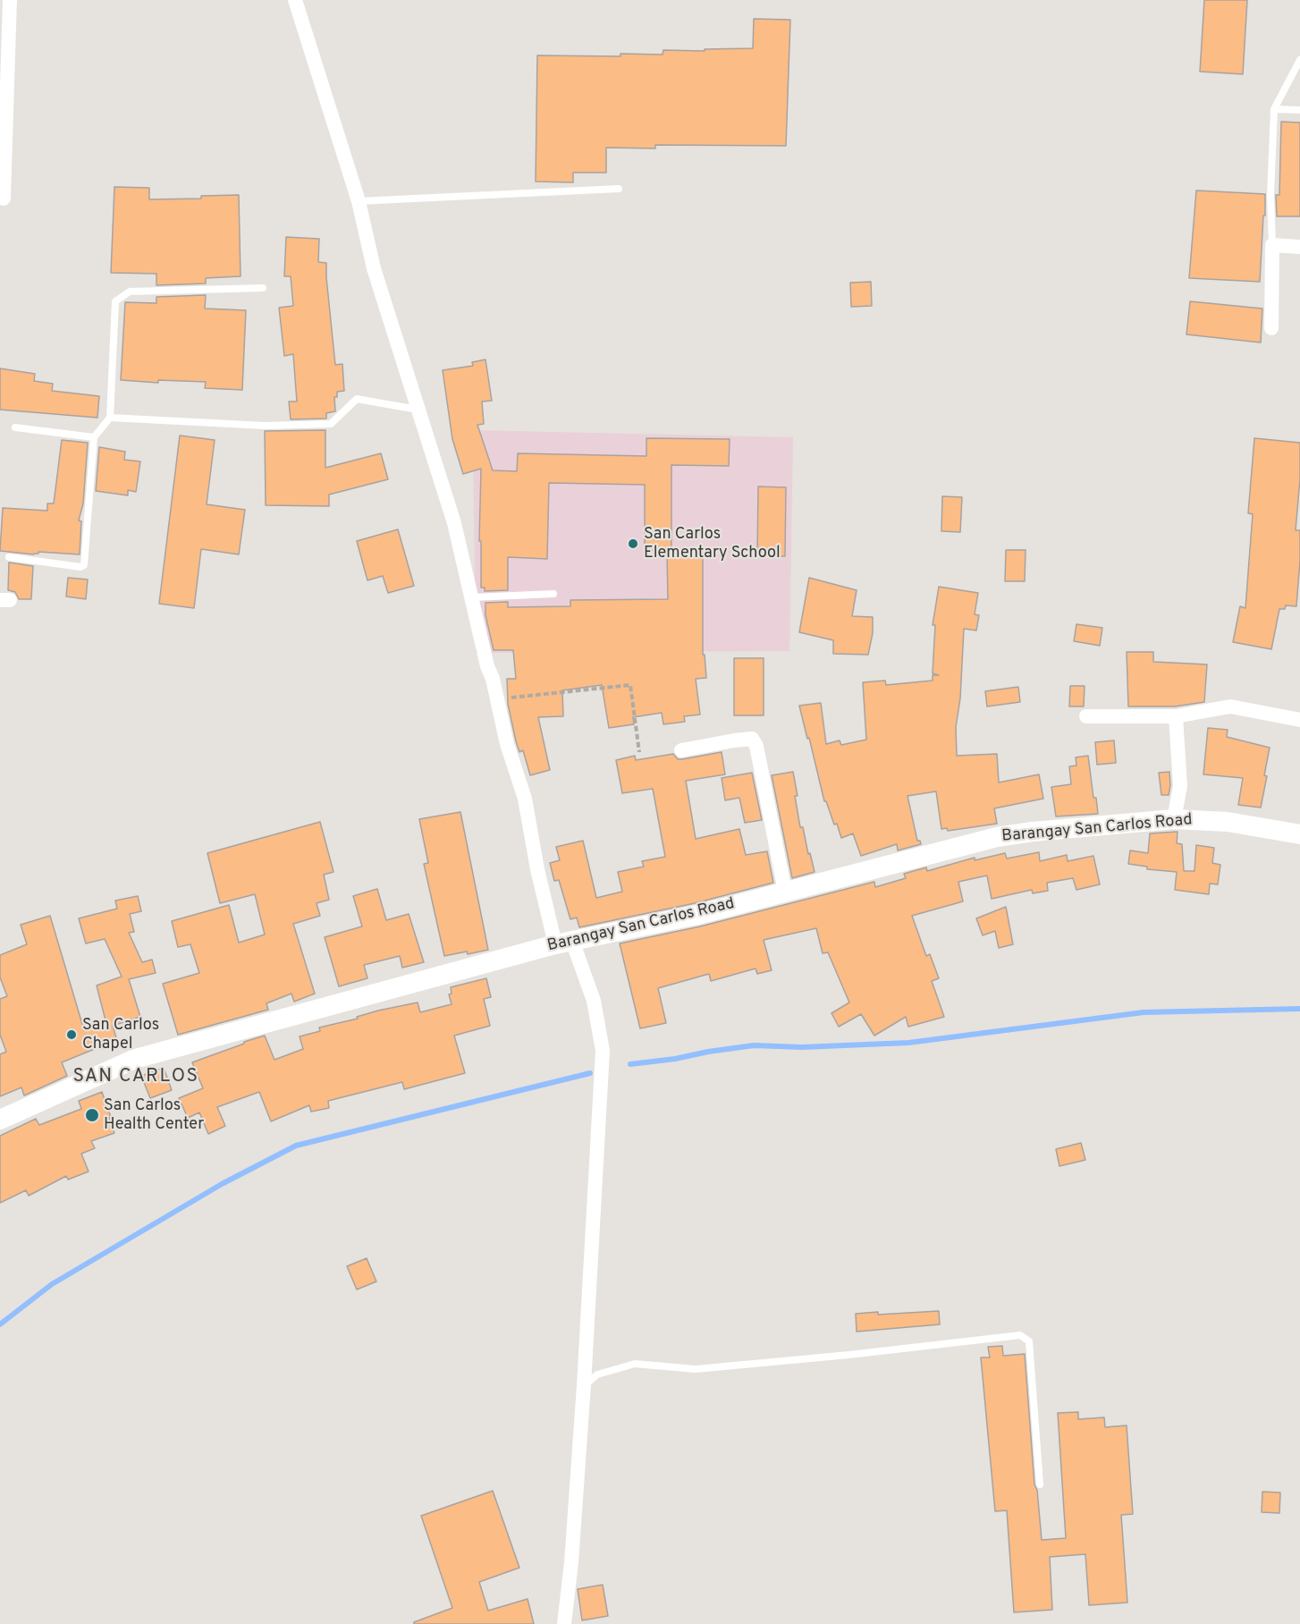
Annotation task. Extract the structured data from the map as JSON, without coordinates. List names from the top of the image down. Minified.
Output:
{"streets":{"street":["Barangay San Carlos Road"]},"districts":["SAN CARLOS"],"places":["San Carlos Elementary School","San Carlos Chapel","San Carlos Health Center"]}
